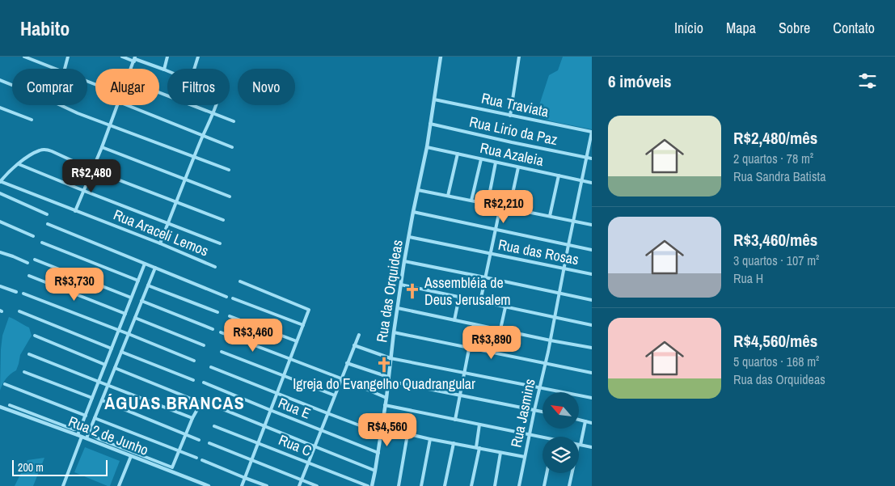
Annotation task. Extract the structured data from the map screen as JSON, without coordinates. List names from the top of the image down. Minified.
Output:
{"streets":{"street":["Rua Traviata","Rua Lirio da Paz","Rua Azaleia","Rua Araceli Lemos","Rua das Rosas","Rua das Orquideas","Rua E","Rua Jasmins","Rua 2 de Junho","Rua C"]},"crossings":[["Rua Traviata","Rua das Orquideas"],["Rua Traviata","Rua Jasmins"],["Rua Lirio da Paz","Rua das Orquideas"],["Rua Lirio da Paz","Rua Jasmins"],["Rua Azaleia","Rua das Orquideas"],["Rua Azaleia","Rua Jasmins"],["Rua das Rosas","Rua das Orquideas"],["Rua das Rosas","Rua Jasmins"],["Rua das Orquideas","Rua E"]],"districts":["ÁGUAS BRANCAS"],"places":{"church":["Assembléia de Deus Jerusalem","Igreja do Evangelho Quadrangular"]},"scale_bar":"200 m","north":"top left","page":{"header":"Habito","nav":["Início","Mapa","Sobre","Contato"],"heading":"6 imóveis","chip":["Comprar","Alugar","Filtros","Novo"],"list":[{"name":"R$2,480/mês","note":"2 quartos · 78 m² · Rua Sandra Batista"},{"name":"R$3,460/mês","note":"3 quartos · 107 m² · Rua H"},{"name":"R$4,560/mês","note":"5 quartos · 168 m² · Rua das Orquideas"}],"price":["R$2,480","R$2,210","R$3,730","R$3,460","R$3,890","R$4,560"],"scale":"200 m"}}
